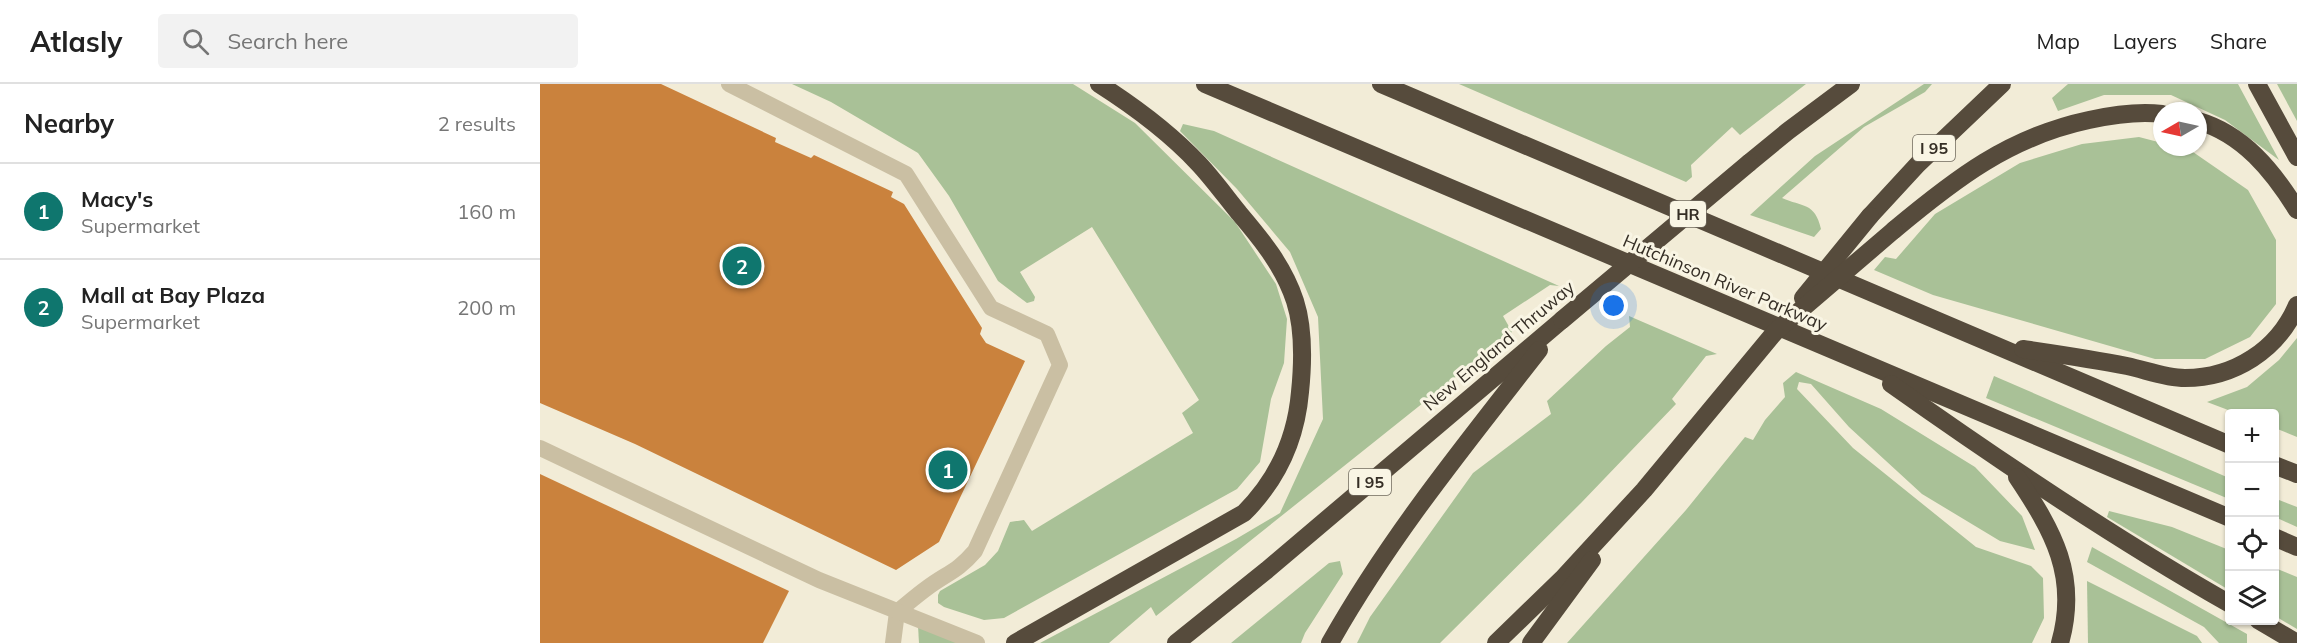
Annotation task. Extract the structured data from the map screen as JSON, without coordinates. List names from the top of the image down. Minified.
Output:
{"streets":{"highway":["I 95","HR","Hutchinson River Parkway","New England Thruway"]},"north":"left","page":{"header":"Atlasly","search":"Search here","nav":["Map","Layers","Share"],"heading":["Nearby","2 results"],"list":[{"mark":"1","name":"Macy's","note":"Supermarket","value":"160 m"},{"mark":"2","name":"Mall at Bay Plaza","note":"Supermarket","value":"200 m"}],"pins":["2","1"],"map_buttons":["+","−"]}}
